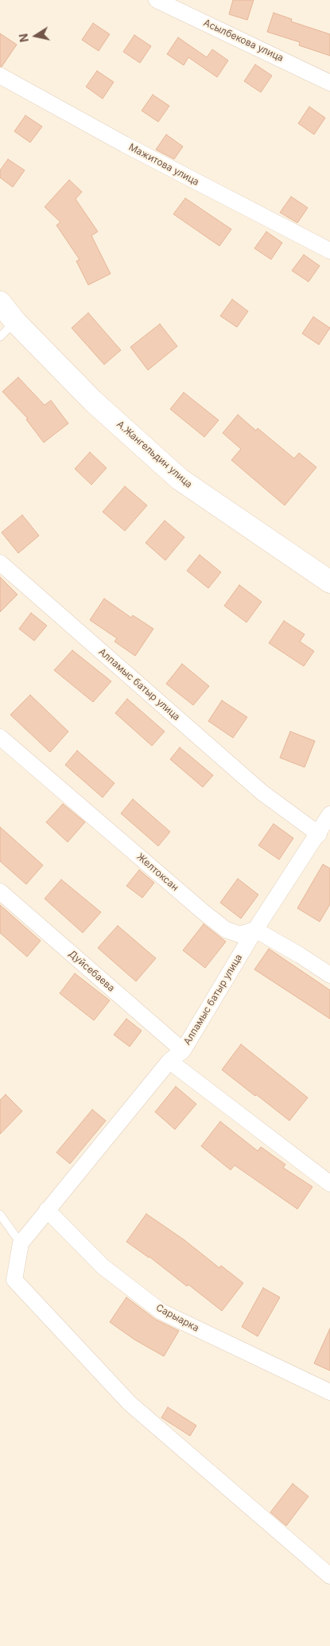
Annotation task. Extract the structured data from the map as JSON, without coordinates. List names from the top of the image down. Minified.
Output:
{"streets":{"street":["Асылбекова улица","Мажитова улица","А.Жангельдин улица","Алпамыс батыр улица","Желтоксан","Дуйсебаева","Сарыарка"]},"crossings":[["Алпамыс батыр улица","Желтоксан"],["Алпамыс батыр улица","Дуйсебаева"],["Алпамыс батыр улица","Сарыарка"]],"north":"left"}
